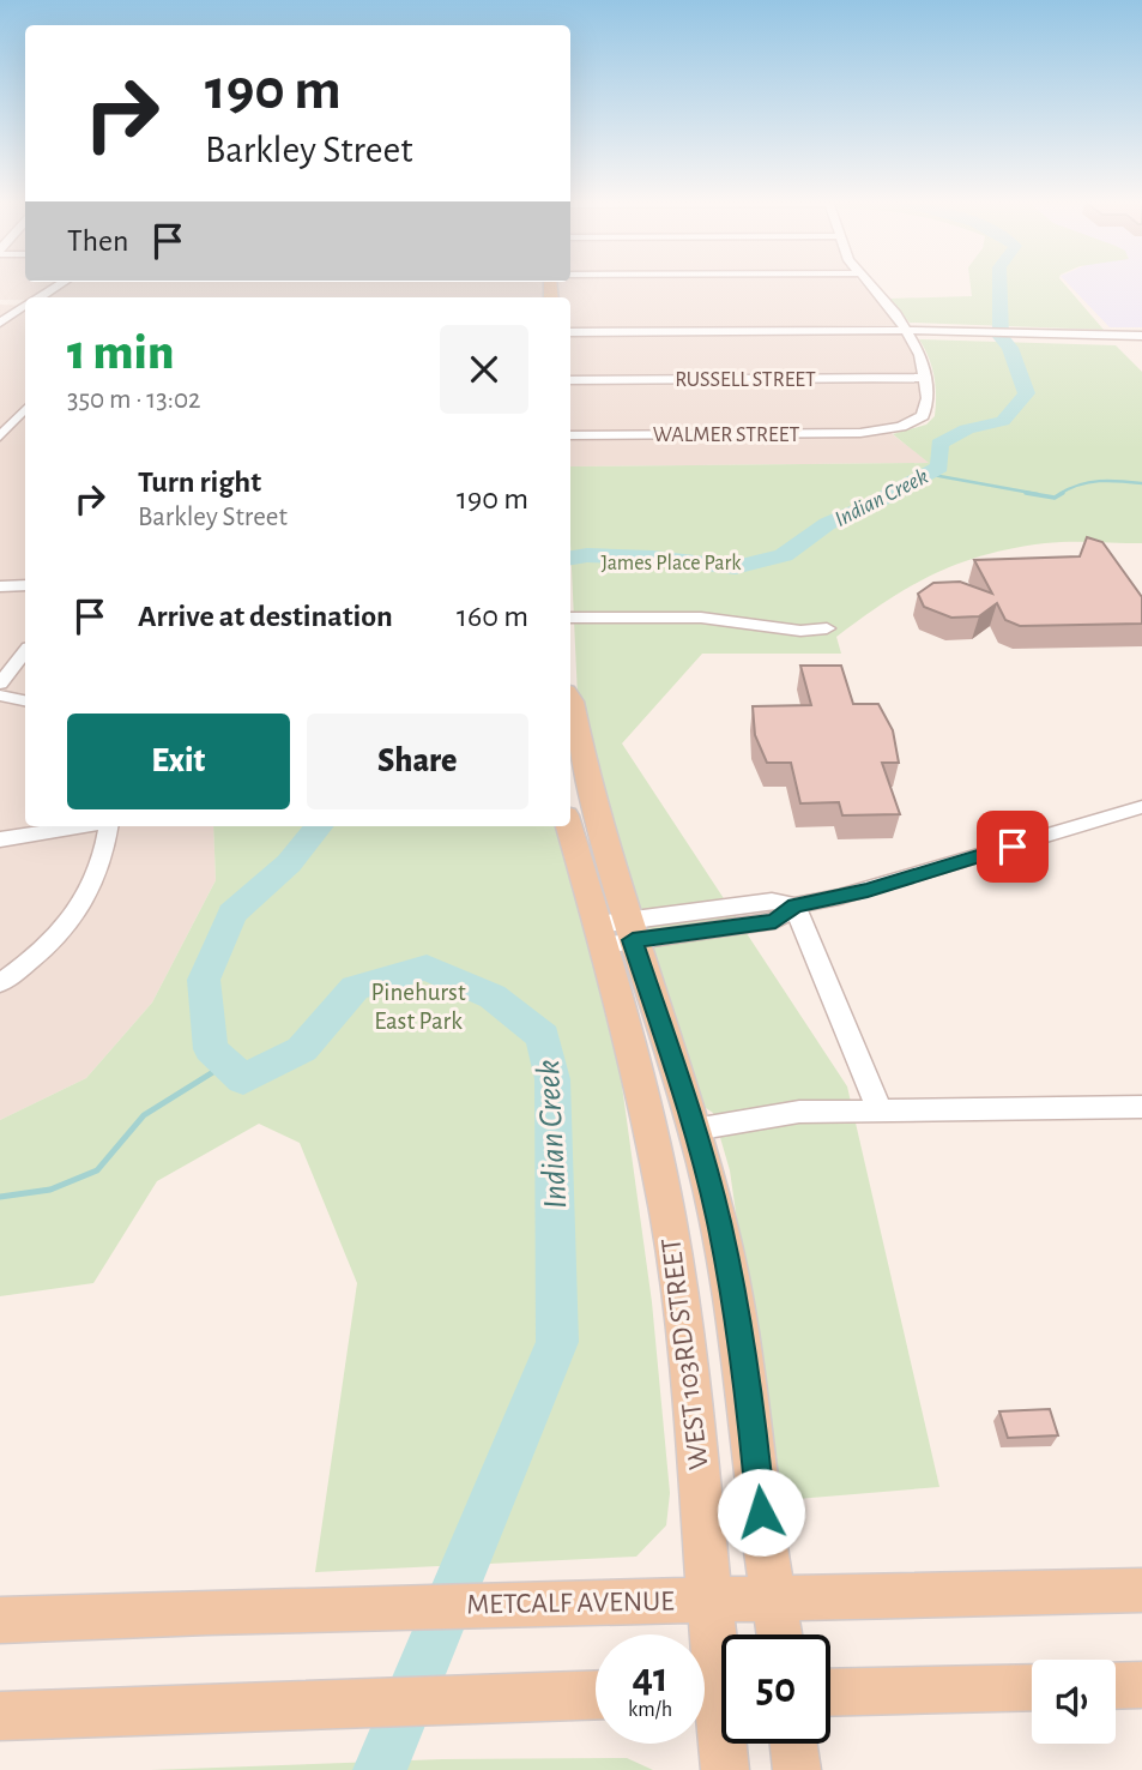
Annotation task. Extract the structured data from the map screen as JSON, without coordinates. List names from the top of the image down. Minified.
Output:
{"streets":{"main road":["WEST 103RD STREET","METCALF AVENUE"],"street":["RUSSELL STREET","WALMER STREET"]},"crossings":[["RUSSELL STREET","WALMER STREET"],["WEST 103RD STREET","METCALF AVENUE"]],"water":["Indian Creek"],"parks":["James Place Park","Pinehurst East Park"],"page":{"turn":["190 m","Barkley Street"],"then":"Then","heading":["1 min","350 m · 13:02"],"list":[{"name":"Turn right","note":"Barkley Street","value":"190 m"},{"name":"Arrive at destination","value":"160 m"}],"buttons":["Exit","Share"],"speed":"41 km/h","limit":"50"}}
